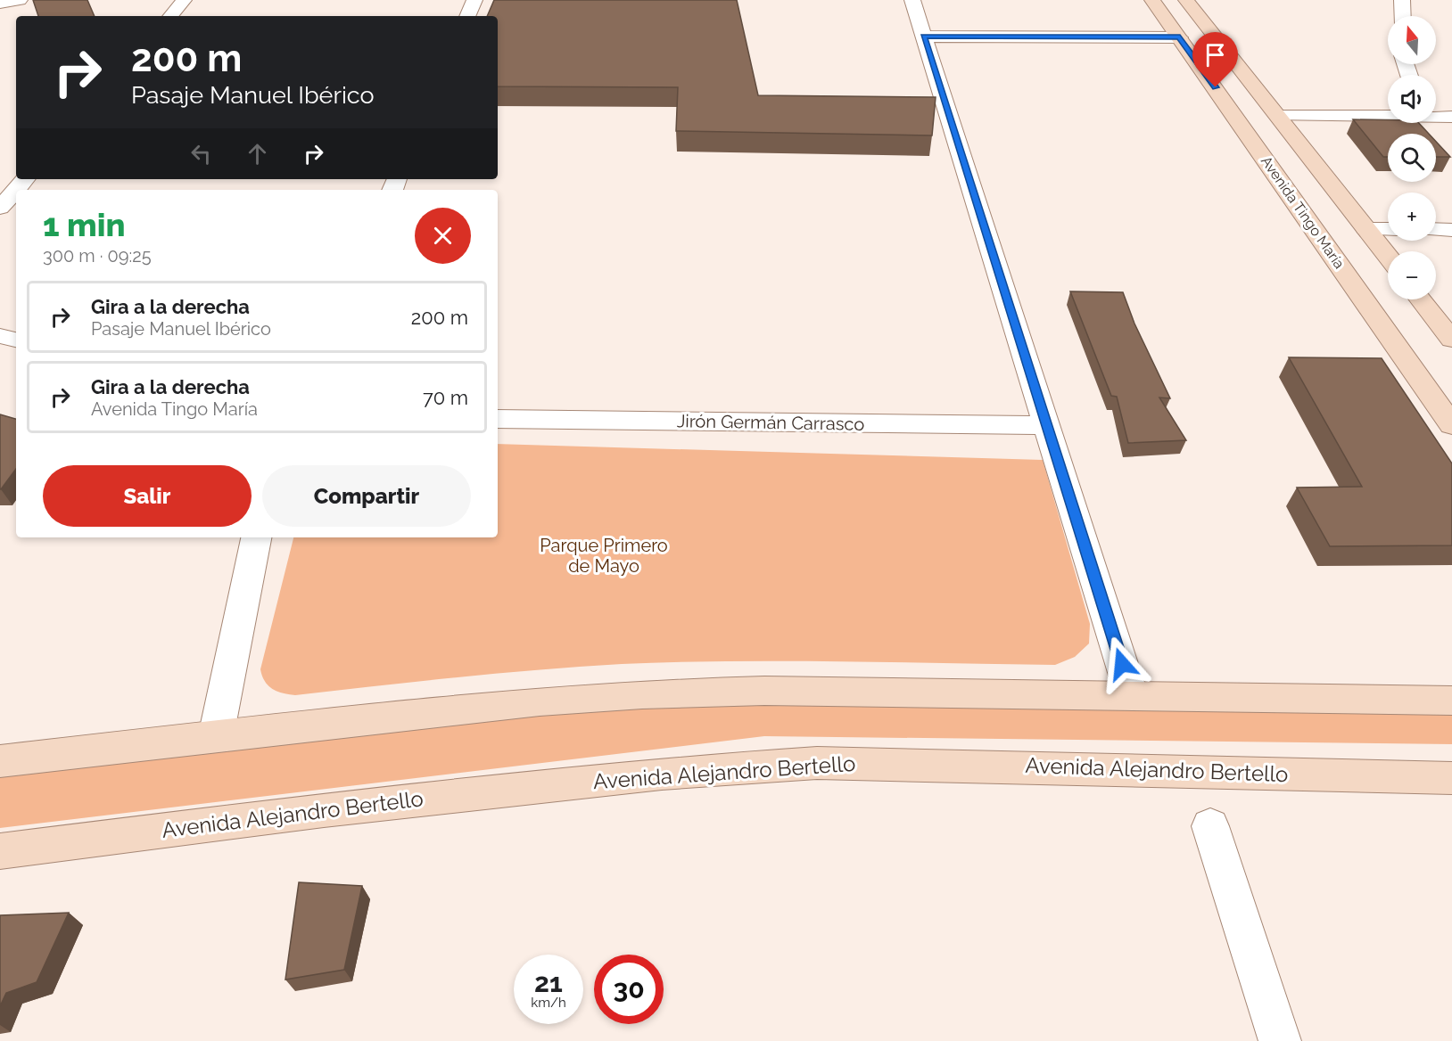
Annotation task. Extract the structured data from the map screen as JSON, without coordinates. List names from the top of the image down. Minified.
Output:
{"streets":{"main road":["Avenida Tingo María","Avenida Alejandro Bertello"],"street":["Jirón Germán Carrasco"]},"parks":["Parque Primero de Mayo"],"north":"top","page":{"map_buttons":["+","−"],"turn":["200 m","Pasaje Manuel Ibérico"],"heading":["1 min","300 m · 09:25"],"list":[{"name":"Gira a la derecha","note":"Pasaje Manuel Ibérico","value":"200 m"},{"name":"Gira a la derecha","note":"Avenida Tingo María","value":"70 m"}],"buttons":["Salir","Compartir"],"speed":"21 km/h","limit":"30"}}
